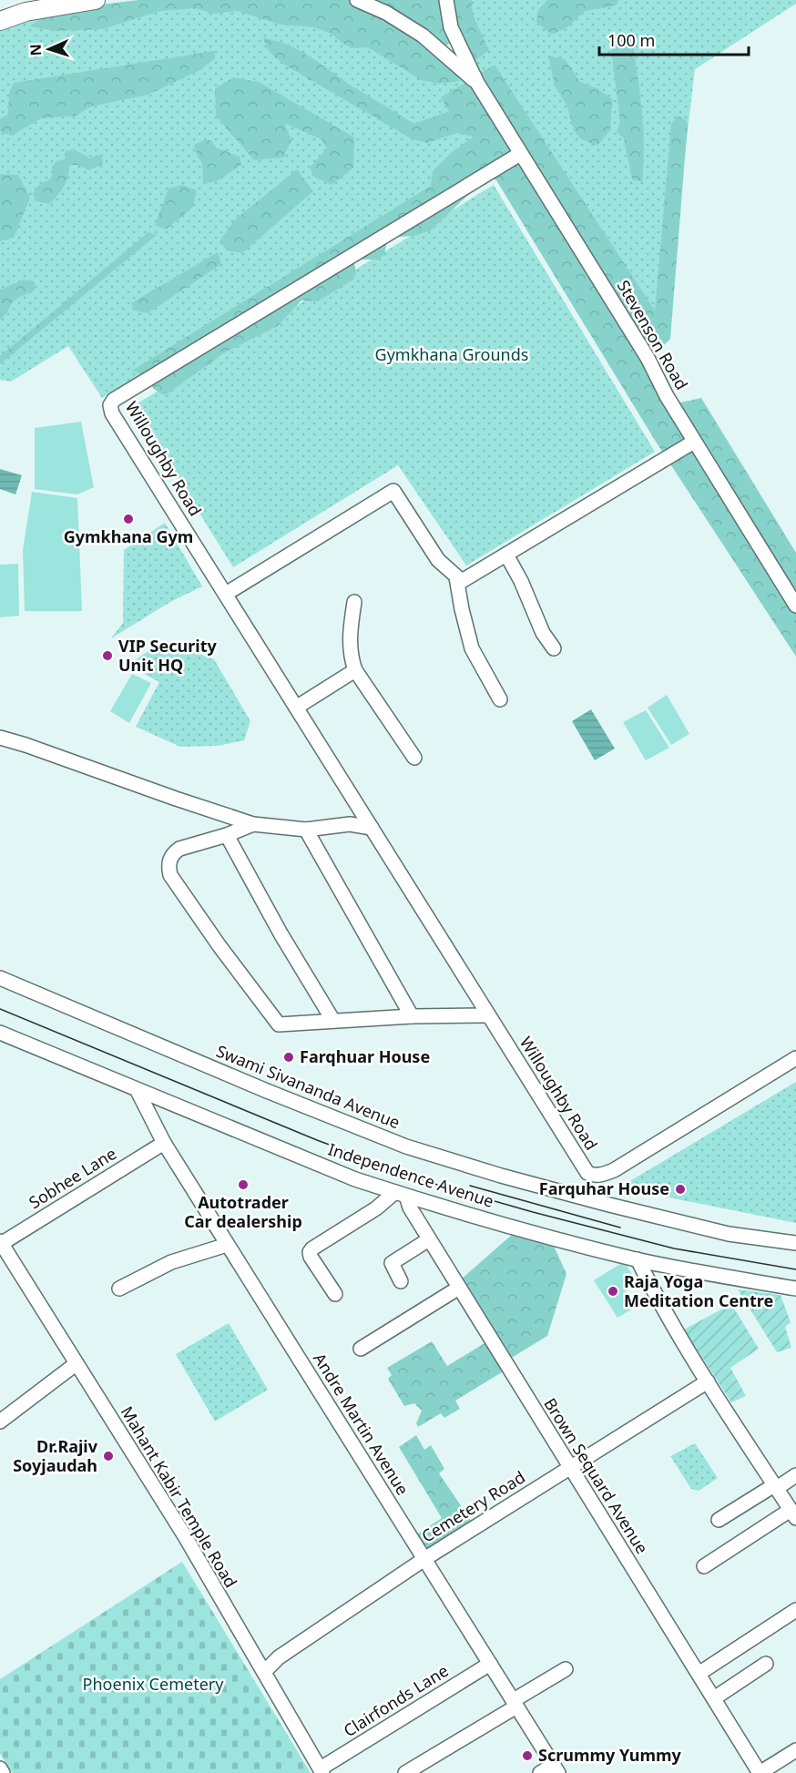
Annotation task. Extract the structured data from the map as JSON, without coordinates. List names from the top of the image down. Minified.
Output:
{"streets":{"street":["Stevenson Road","Willoughby Road","Swami Sivananda Avenue","Independence Avenue","Sobhee Lane","Andre Martin Avenue","Brown Sequard Avenue","Mahant Kabir Temple Road","Cemetery Road","Clairfonds Lane"]},"crossings":[["Stevenson Road","Willoughby Road"],["Independence Avenue","Andre Martin Avenue"],["Independence Avenue","Brown Sequard Avenue"],["Sobhee Lane","Andre Martin Avenue"],["Sobhee Lane","Mahant Kabir Temple Road"],["Andre Martin Avenue","Cemetery Road"],["Andre Martin Avenue","Clairfonds Lane"],["Brown Sequard Avenue","Cemetery Road"],["Mahant Kabir Temple Road","Cemetery Road"],["Mahant Kabir Temple Road","Clairfonds Lane"]],"parks":["Gymkhana Grounds","Phoenix Cemetery"],"places":["Gymkhana Gym","VIP Security Unit HQ","Farqhuar House","Autotrader Car dealership","Farquhar House","Raja Yoga Meditation Centre","Dr.Rajiv Soyjaudah","Scrummy Yummy"],"scale_bar":"100 m","north":"left"}
